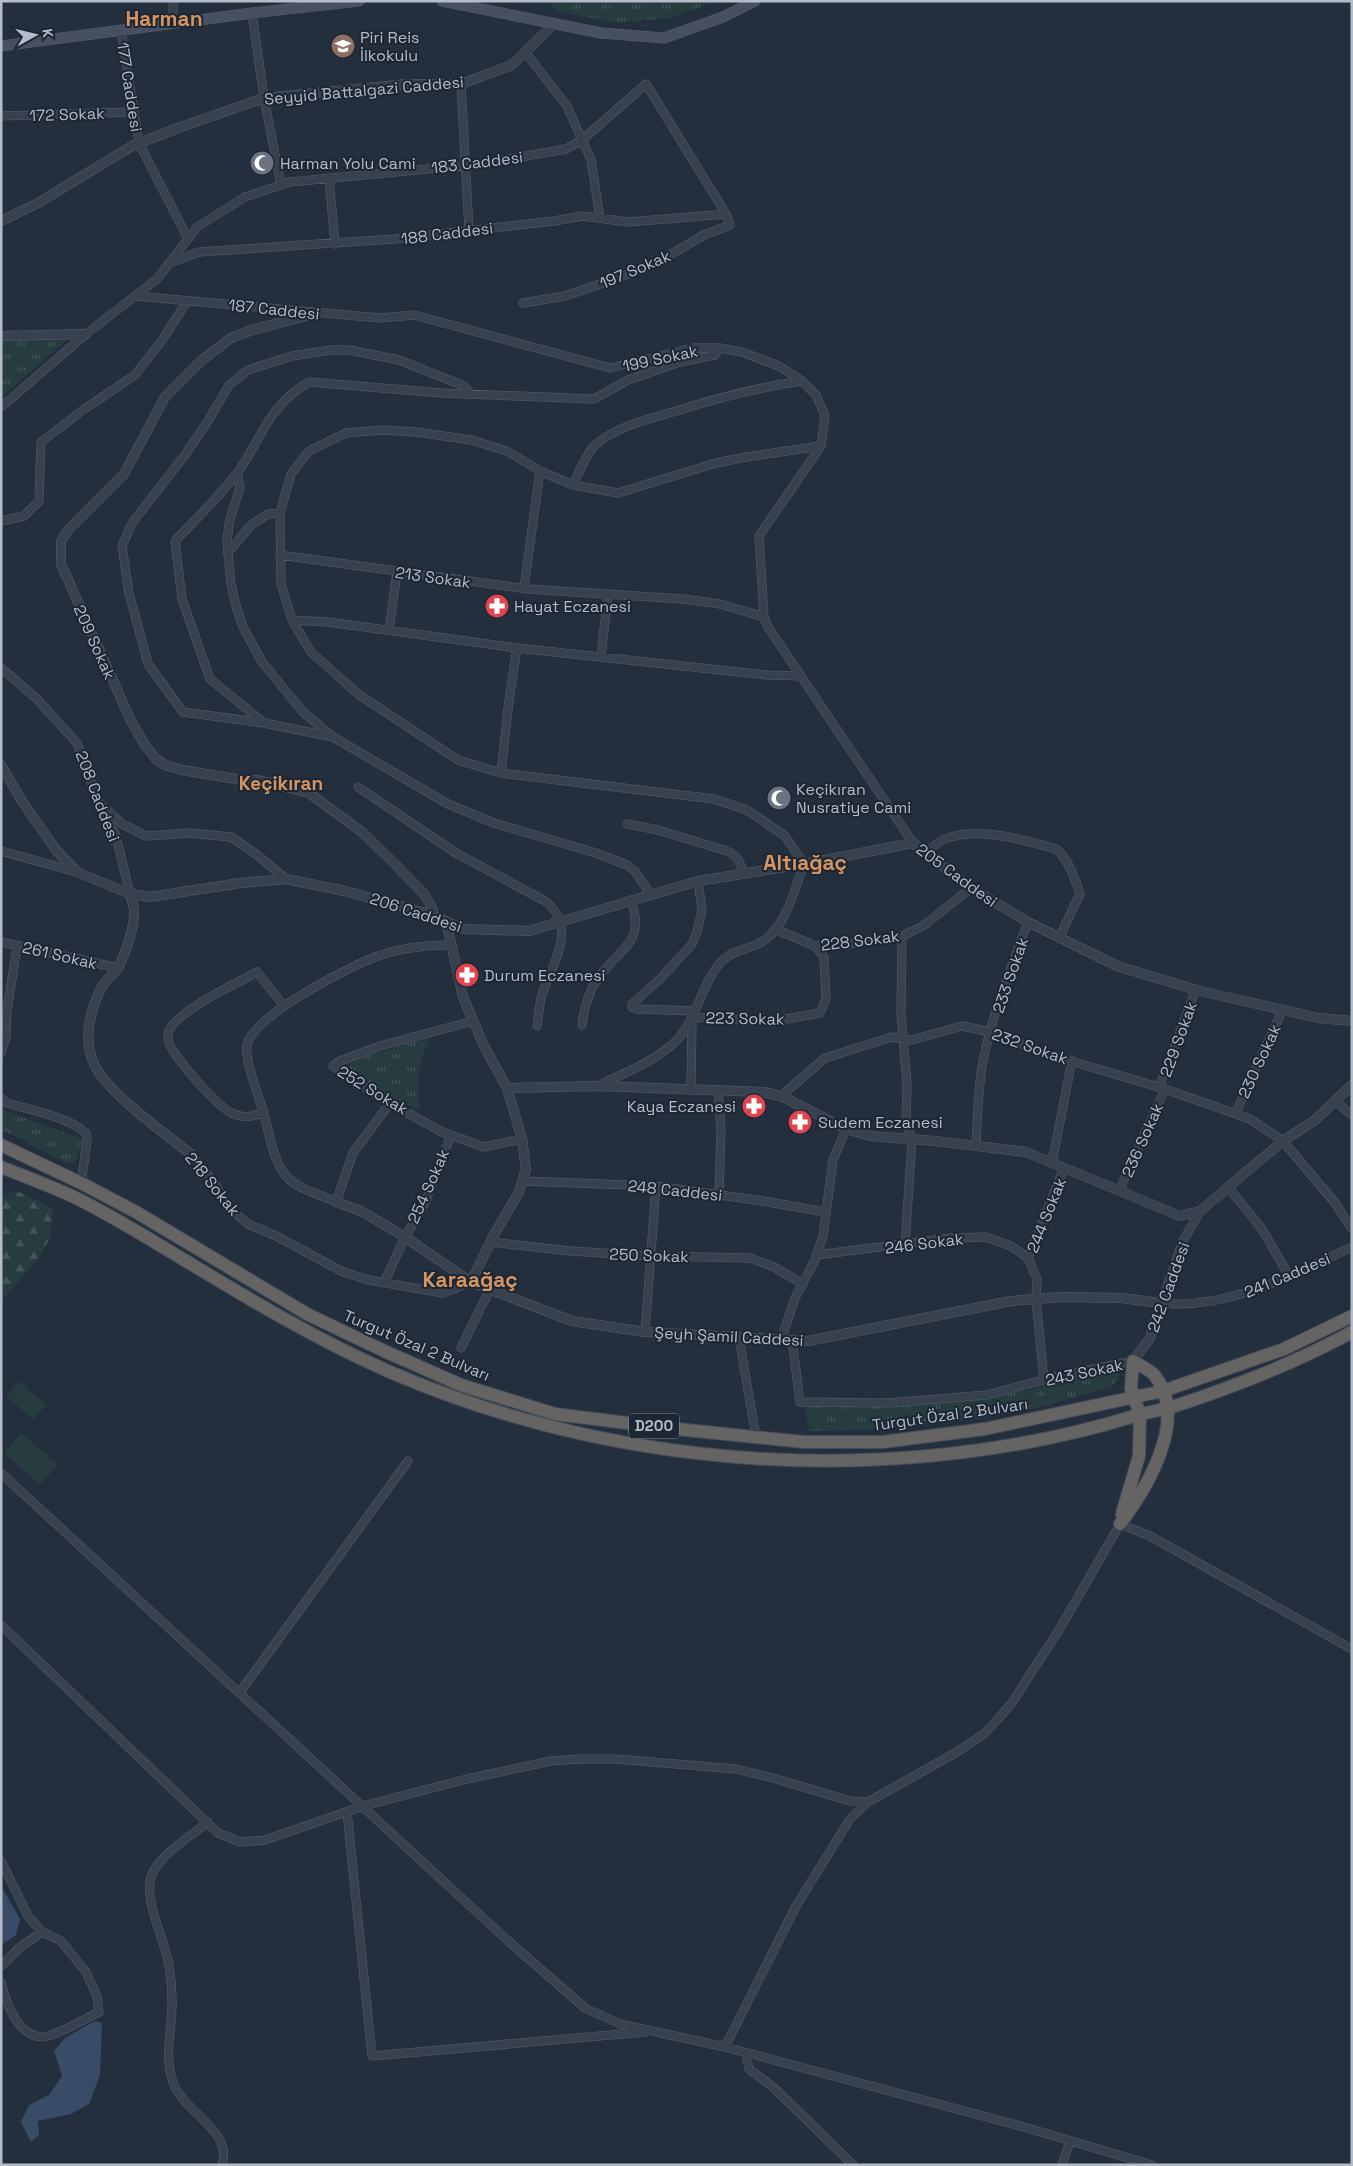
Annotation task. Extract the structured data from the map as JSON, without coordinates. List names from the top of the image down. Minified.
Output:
{"streets":{"highway":["Turgut Özal 2 Bulvarı","D200"],"street":["177 Caddesi","Seyyid Battalgazi Caddesi","172 Sokak","183 Caddesi","188 Caddesi","197 Sokak","187 Caddesi","199 Sokak","213 Sokak","209 Sokak","208 Caddesi","205 Caddesi","206 Caddesi","228 Sokak","261 Sokak","233 Sokak","223 Sokak","229 Sokak","232 Sokak","230 Sokak","252 Sokak","236 Sokak","218 Sokak","254 Sokak","248 Caddesi","244 Sokak","246 Sokak","250 Sokak","241 Caddesi","242 Caddesi","Şeyh Şamil Caddesi","243 Sokak"]},"crossings":[["177 Caddesi","Seyyid Battalgazi Caddesi"],["177 Caddesi","172 Sokak"],["183 Caddesi","188 Caddesi"],["183 Caddesi","197 Sokak"],["183 Caddesi","187 Caddesi"],["188 Caddesi","197 Sokak"],["187 Caddesi","199 Sokak"],["187 Caddesi","209 Sokak"],["199 Sokak","205 Caddesi"],["213 Sokak","205 Caddesi"],["209 Sokak","206 Caddesi"],["208 Caddesi","206 Caddesi"],["208 Caddesi","218 Sokak"],["205 Caddesi","206 Caddesi"],["205 Caddesi","228 Sokak"],["205 Caddesi","233 Sokak"],["205 Caddesi","229 Sokak"],["205 Caddesi","230 Sokak"],["206 Caddesi","223 Sokak"],["206 Caddesi","218 Sokak"],["228 Sokak","223 Sokak"],["261 Sokak","218 Sokak"],["233 Sokak","232 Sokak"],["229 Sokak","232 Sokak"],["229 Sokak","236 Sokak"],["232 Sokak","230 Sokak"],["232 Sokak","236 Sokak"],["252 Sokak","254 Sokak"],["218 Sokak","254 Sokak"],["218 Sokak","Şeyh Şamil Caddesi"],["254 Sokak","Şeyh Şamil Caddesi"],["244 Sokak","246 Sokak"],["244 Sokak","Şeyh Şamil Caddesi"],["244 Sokak","243 Sokak"],["241 Caddesi","242 Caddesi"],["241 Caddesi","Şeyh Şamil Caddesi"],["242 Caddesi","Şeyh Şamil Caddesi"],["242 Caddesi","243 Sokak"],["Şeyh Şamil Caddesi","243 Sokak"]],"districts":["Harman","Keçikıran","Altıağaç","Karaağaç"],"places":{"school or university":["Piri Reis İlkokulu"],"mosque":["Harman Yolu Cami","Keçikıran Nusratiye Cami"],"pharmacy":["Hayat Eczanesi","Durum Eczanesi","Kaya Eczanesi","Sudem Eczanesi"]},"north":"right"}
